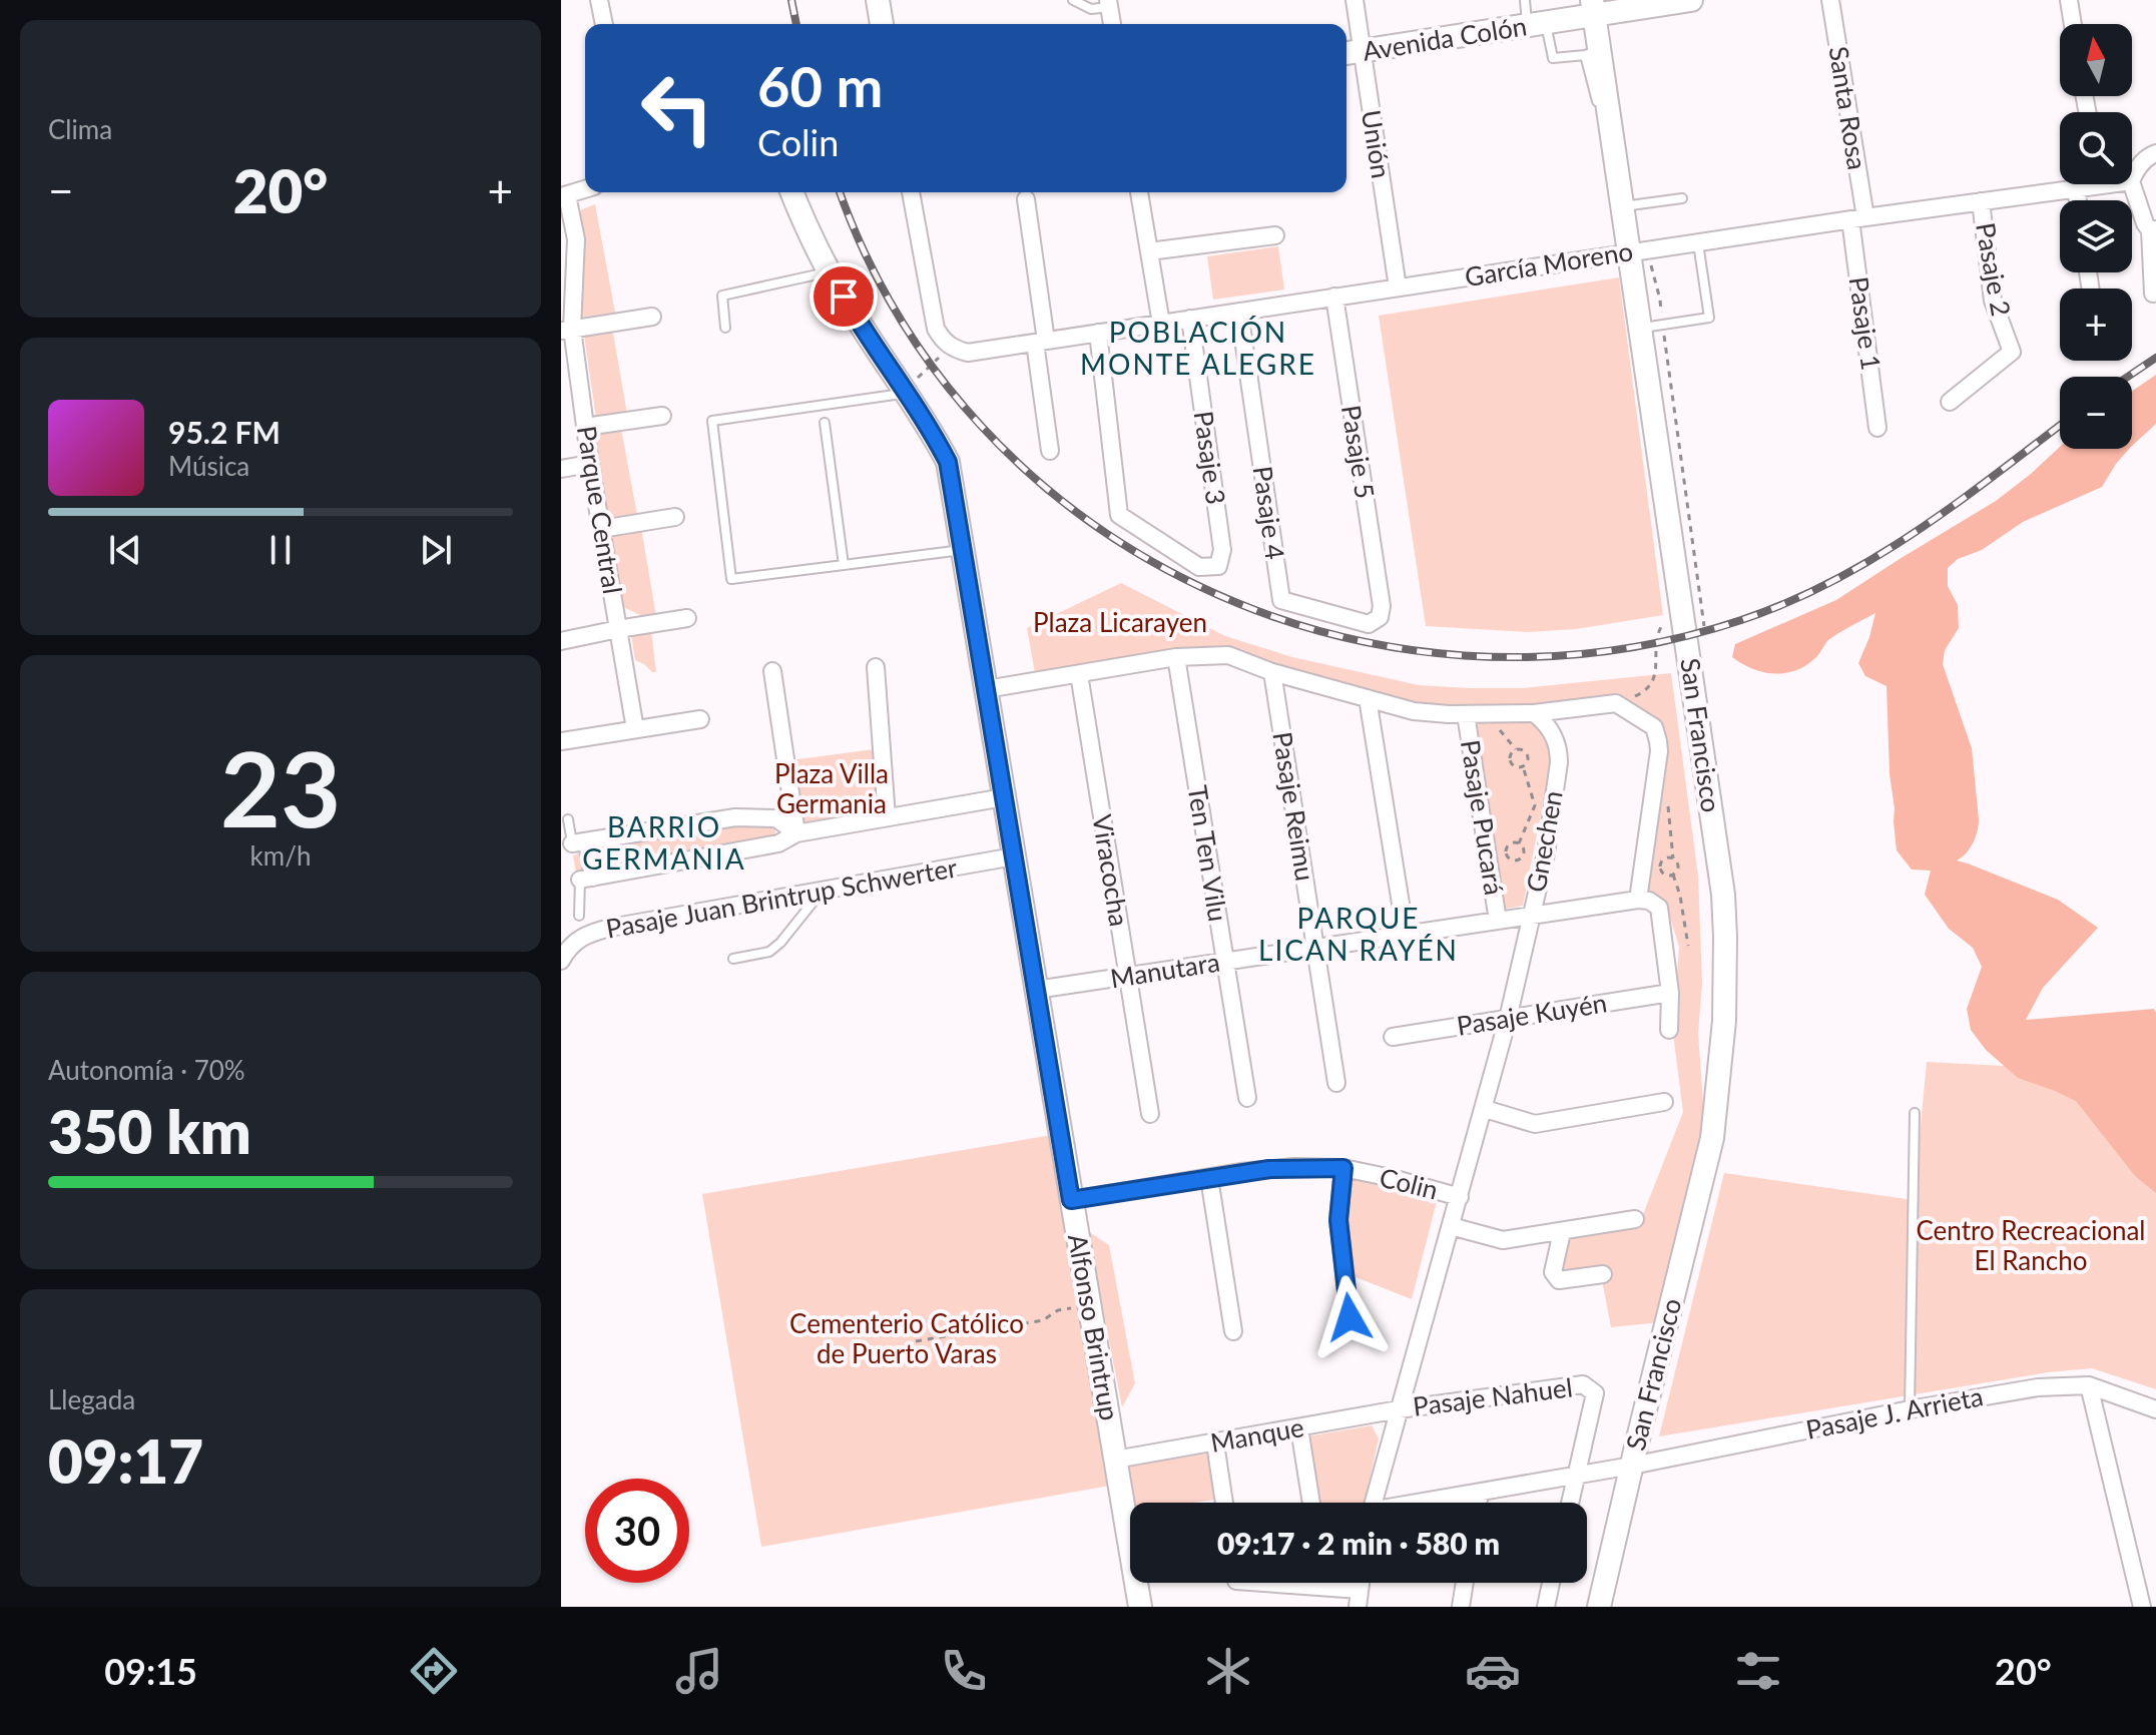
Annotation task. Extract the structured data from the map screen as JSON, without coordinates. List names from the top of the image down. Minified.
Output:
{"streets":{"street":["Avenida Colón","Santa Rosa","Unión","García Moreno","Pasaje 2","Pasaje 1","Pasaje 5","Pasaje 3","Parque Central","Pasaje 4","San Francisco","Pasaje Reimu","Pasaje Pucará","Gnechen","Ten Ten Vilu","Viracocha","Pasaje Juan Brintrup Schwerter","Manutara","Pasaje Kuyén","Colin","Alfonso Brintrup","Pasaje Nahuel","Pasaje J. Arrieta","Manque"]},"crossings":[["Avenida Colón","Unión"],["Avenida Colón","San Francisco"],["Santa Rosa","García Moreno"],["Santa Rosa","Pasaje 1"],["Unión","García Moreno"],["García Moreno","Pasaje 2"],["García Moreno","Pasaje 1"],["García Moreno","Pasaje 5"],["García Moreno","Pasaje 3"],["García Moreno","Pasaje 4"],["García Moreno","San Francisco"],["Pasaje 5","Pasaje 4"],["San Francisco","Pasaje J. Arrieta"],["Pasaje Reimu","Manutara"],["Pasaje Pucará","Manutara"],["Gnechen","Manutara"],["Gnechen","Pasaje Kuyén"],["Gnechen","Colin"],["Gnechen","Pasaje Nahuel"],["Gnechen","Manque"],["Ten Ten Vilu","Manutara"],["Viracocha","Manutara"],["Pasaje Juan Brintrup Schwerter","Alfonso Brintrup"],["Manutara","Alfonso Brintrup"],["Colin","Alfonso Brintrup"],["Alfonso Brintrup","Manque"],["Pasaje Nahuel","Pasaje J. Arrieta"],["Pasaje Nahuel","Manque"]],"districts":["POBLACIÓN MONTE ALEGRE","BARRIO GERMANIA","PARQUE LICAN RAYÉN"],"parks":["Plaza Licarayen","Plaza Villa Germania","Centro Recreacional El Rancho","Cementerio Católico de Puerto Varas"],"north":"top","page":{"tile":["Clima",["23","km/h"],["Autonomía · 70%","350 km"],["Llegada","09:17"]],"map_buttons":["+","−"],"turn":["60 m","Colin"],"heat":["−","20°","+"],"song":["95.2 FM","Música"],"limit":"30","trip":"09:17 · 2 min · 580 m","tabs":["09:15","20°"]}}
